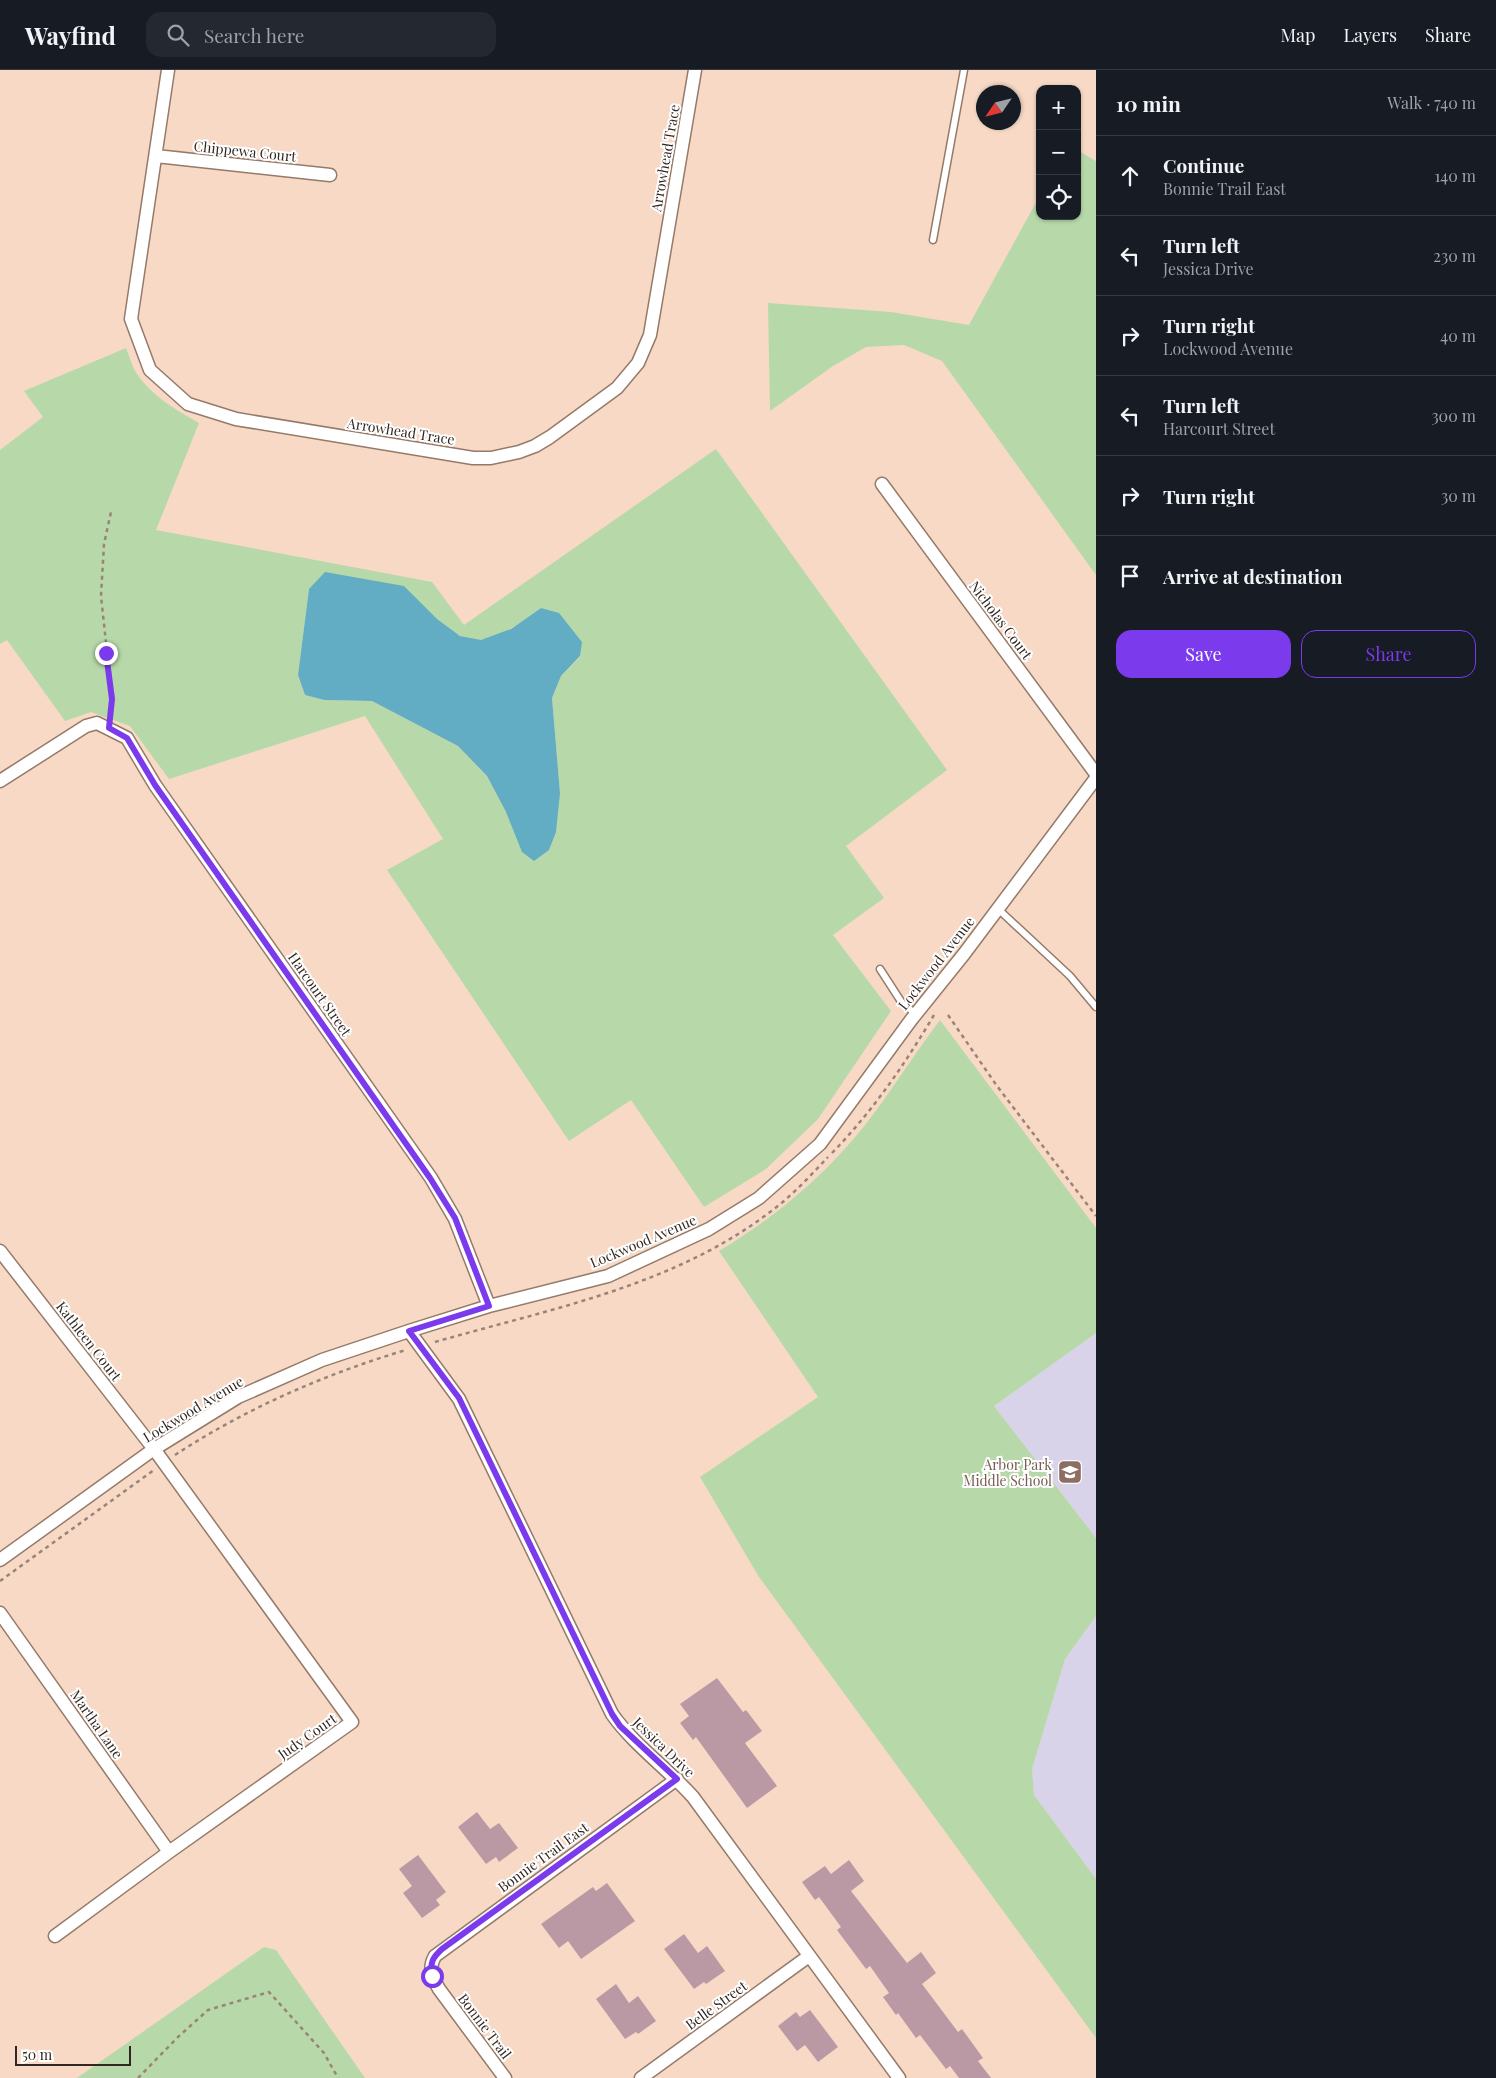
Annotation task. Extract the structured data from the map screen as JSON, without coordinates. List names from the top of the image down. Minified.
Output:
{"streets":{"street":["Chippewa Court","Arrowhead Trace","Nicholas Court","Lockwood Avenue","Harcourt Street","Kathleen Court","Martha Lane","Judy Court","Jessica Drive","Bonnie Trail East","Belle Street","Bonnie Trail"]},"crossings":[["Chippewa Court","Arrowhead Trace"],["Lockwood Avenue","Harcourt Street"],["Lockwood Avenue","Kathleen Court"],["Lockwood Avenue","Judy Court"],["Lockwood Avenue","Jessica Drive"],["Kathleen Court","Judy Court"],["Martha Lane","Judy Court"],["Jessica Drive","Bonnie Trail East"],["Jessica Drive","Belle Street"],["Bonnie Trail East","Bonnie Trail"]],"places":{"school or university":["Arbor Park Middle School"]},"scale_bar":"50 m","north":"bottom left","page":{"header":"Wayfind","search":"Search here","nav":["Map","Layers","Share"],"heading":["10 min","Walk · 740 m"],"map_buttons":["+","−"],"list":[["Continue","Bonnie Trail East","140 m"],["Turn left","Jessica Drive","230 m"],["Turn right","Lockwood Avenue","40 m"],["Turn left","Harcourt Street","300 m"],["Turn right","30 m"],"Arrive at destination"],"buttons":["Save","Share"],"scale":"50 m"}}
